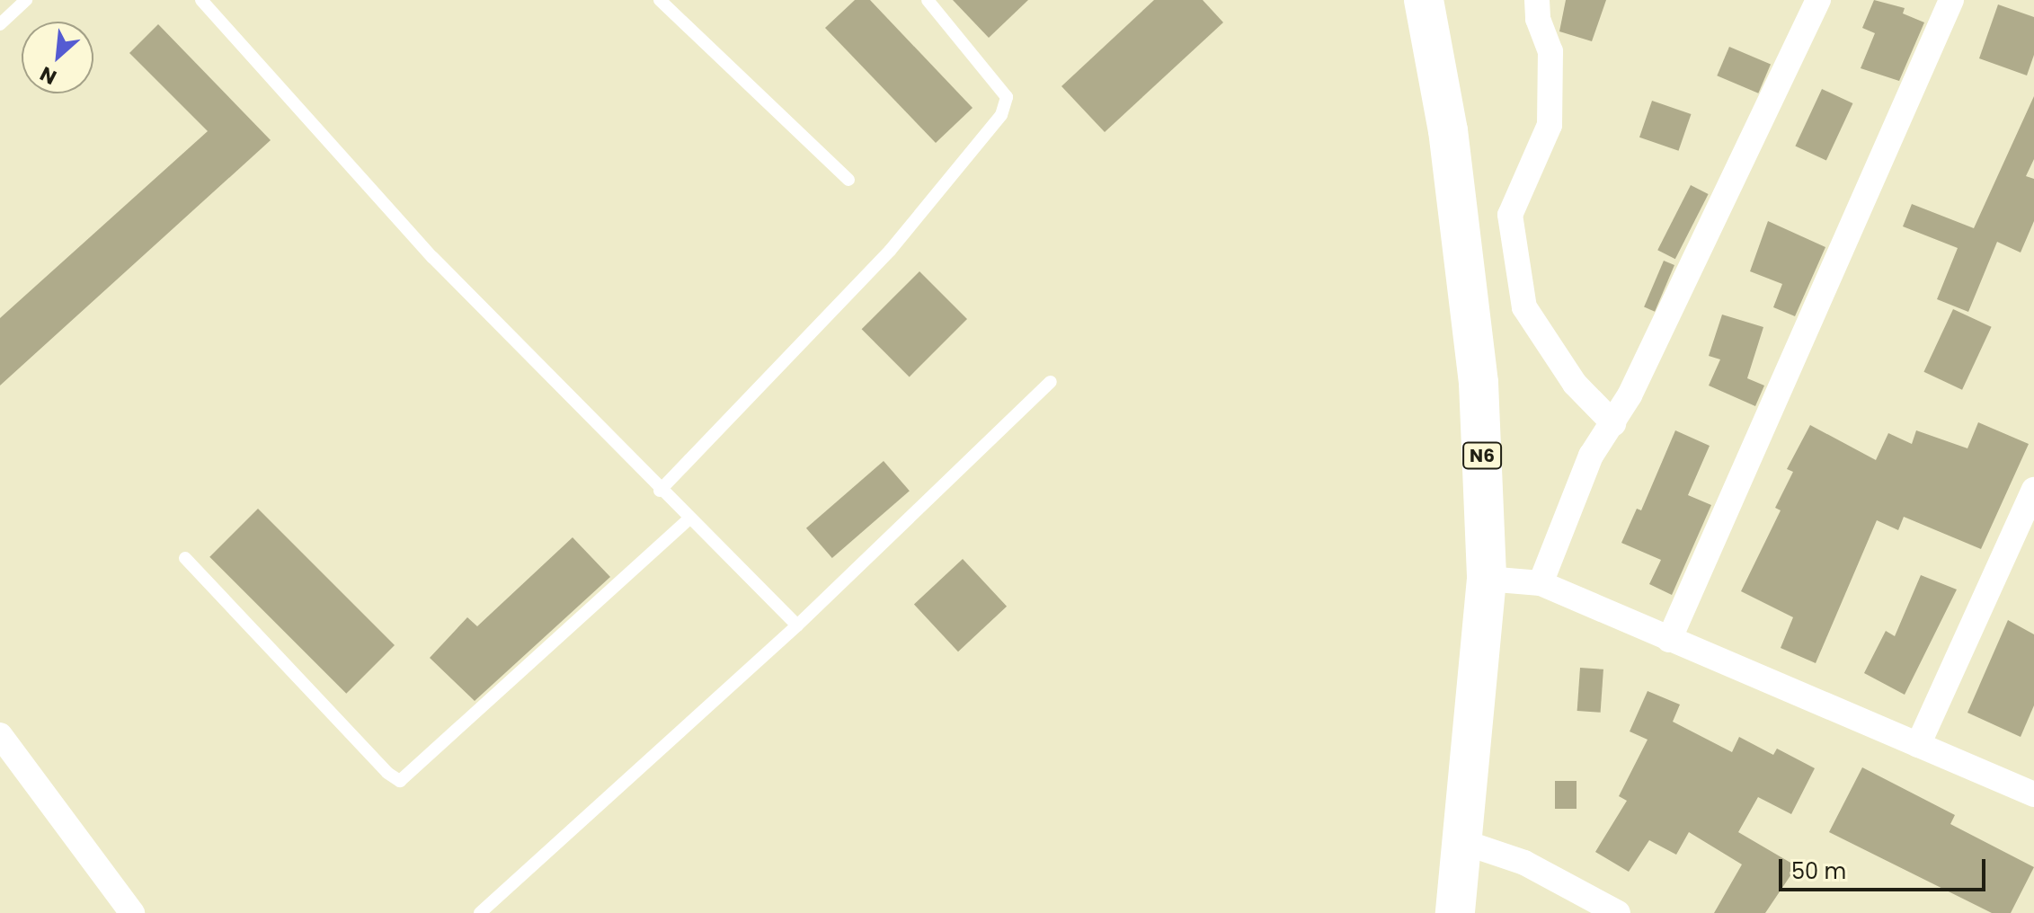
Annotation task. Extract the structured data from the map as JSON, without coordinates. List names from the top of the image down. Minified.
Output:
{"streets":{"highway":["N6"]},"scale_bar":"50 m","north":"bottom left"}
